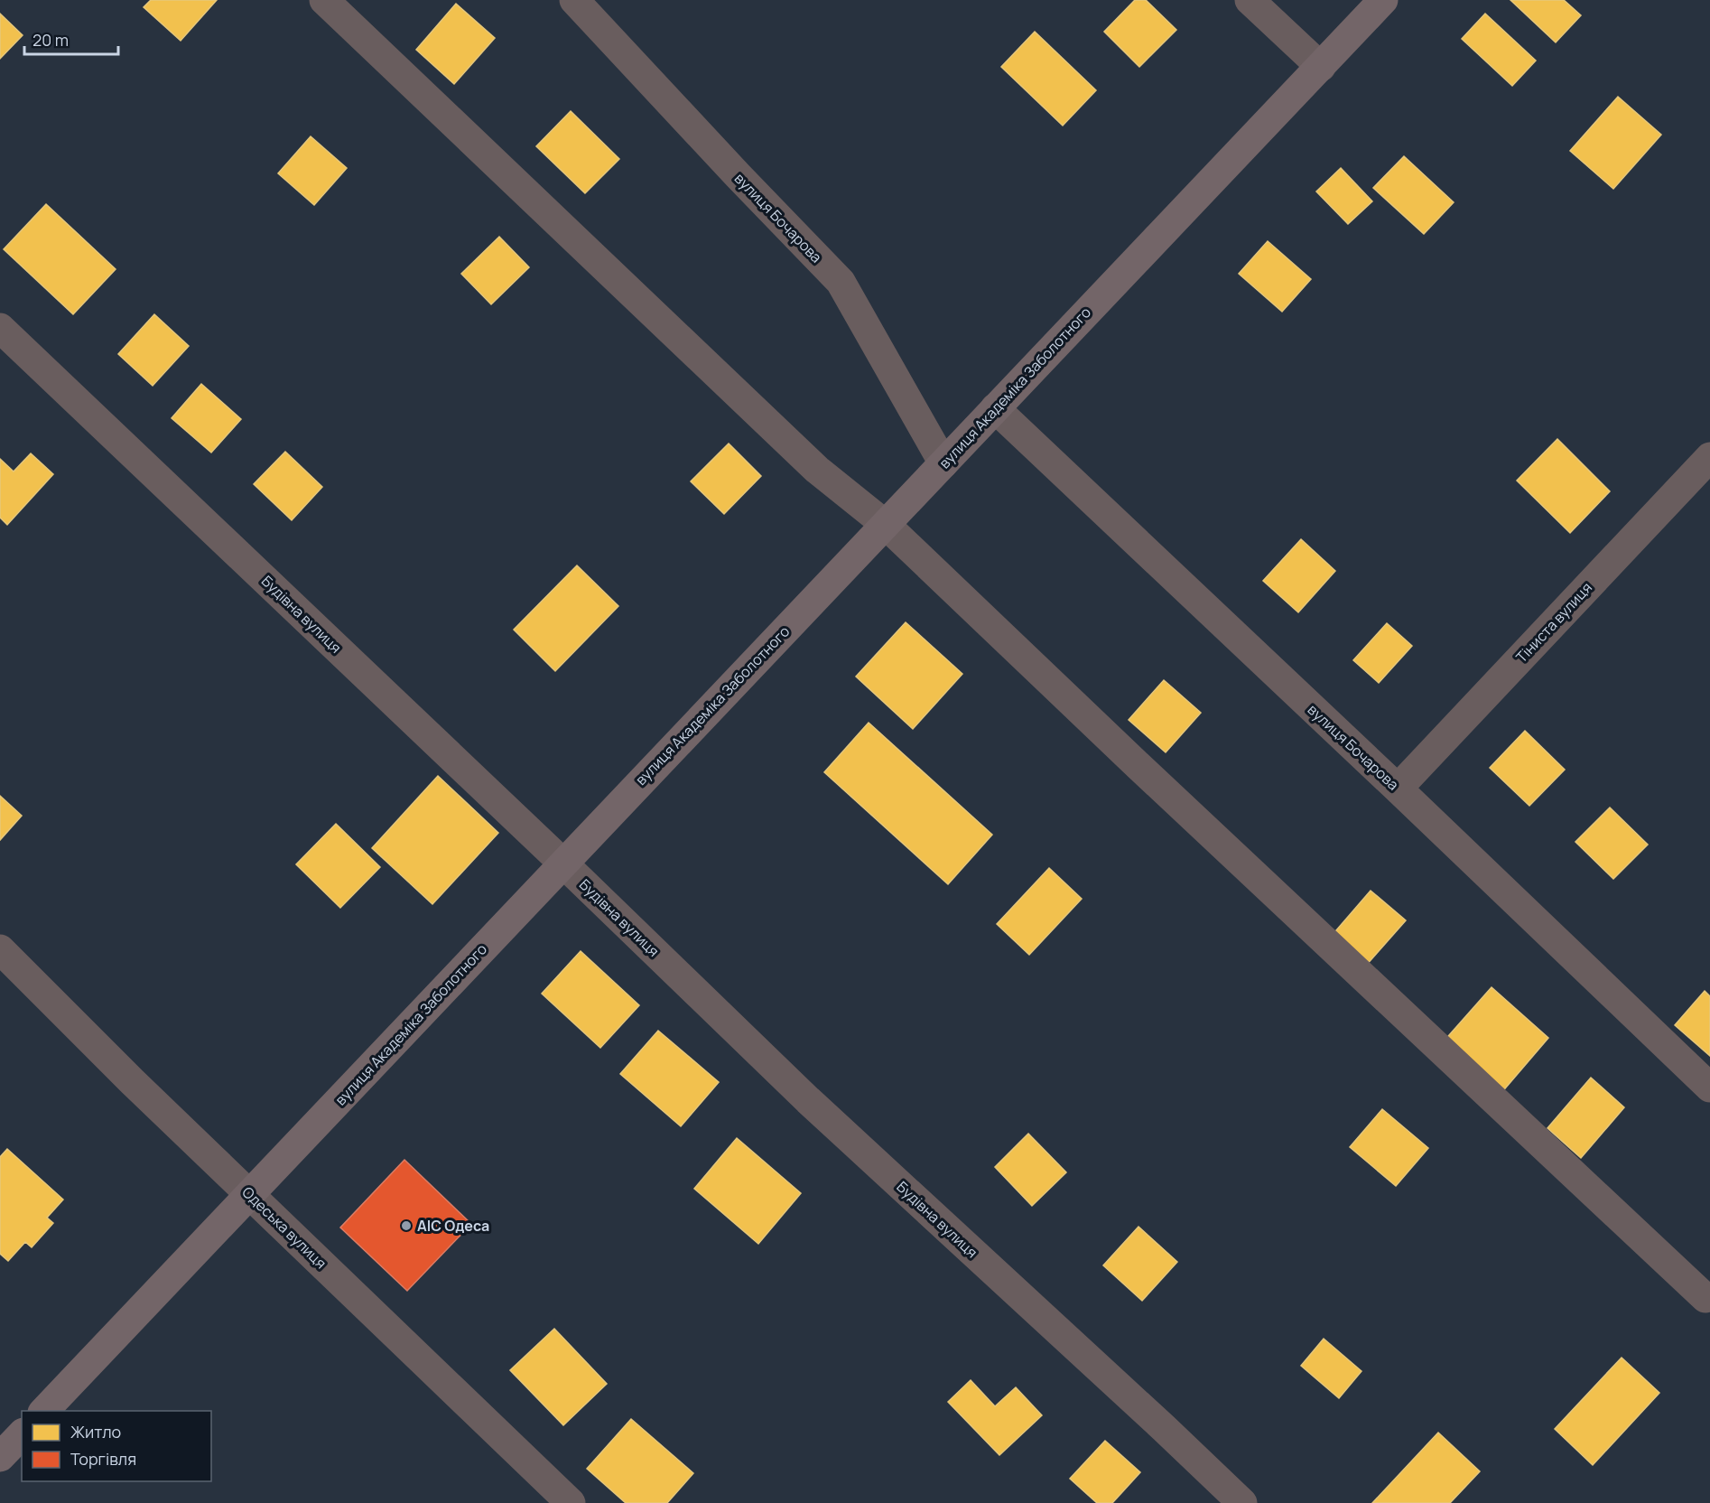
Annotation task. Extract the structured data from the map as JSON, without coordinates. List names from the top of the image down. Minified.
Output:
{"streets":{"main road":["вулиця Академіка Заболотного"],"street":["вулиця Бочарова","Будівна вулиця","Тіниста вулиця","Одеська вулиця"]},"crossings":[["вулиця Бочарова","вулиця Академіка Заболотного"],["вулиця Бочарова","Тіниста вулиця"],["вулиця Академіка Заболотного","Будівна вулиця"],["вулиця Академіка Заболотного","Одеська вулиця"]],"places":["АІС Одеса"],"legend":["Житло","Торгівля"],"scale_bar":"20 m"}
